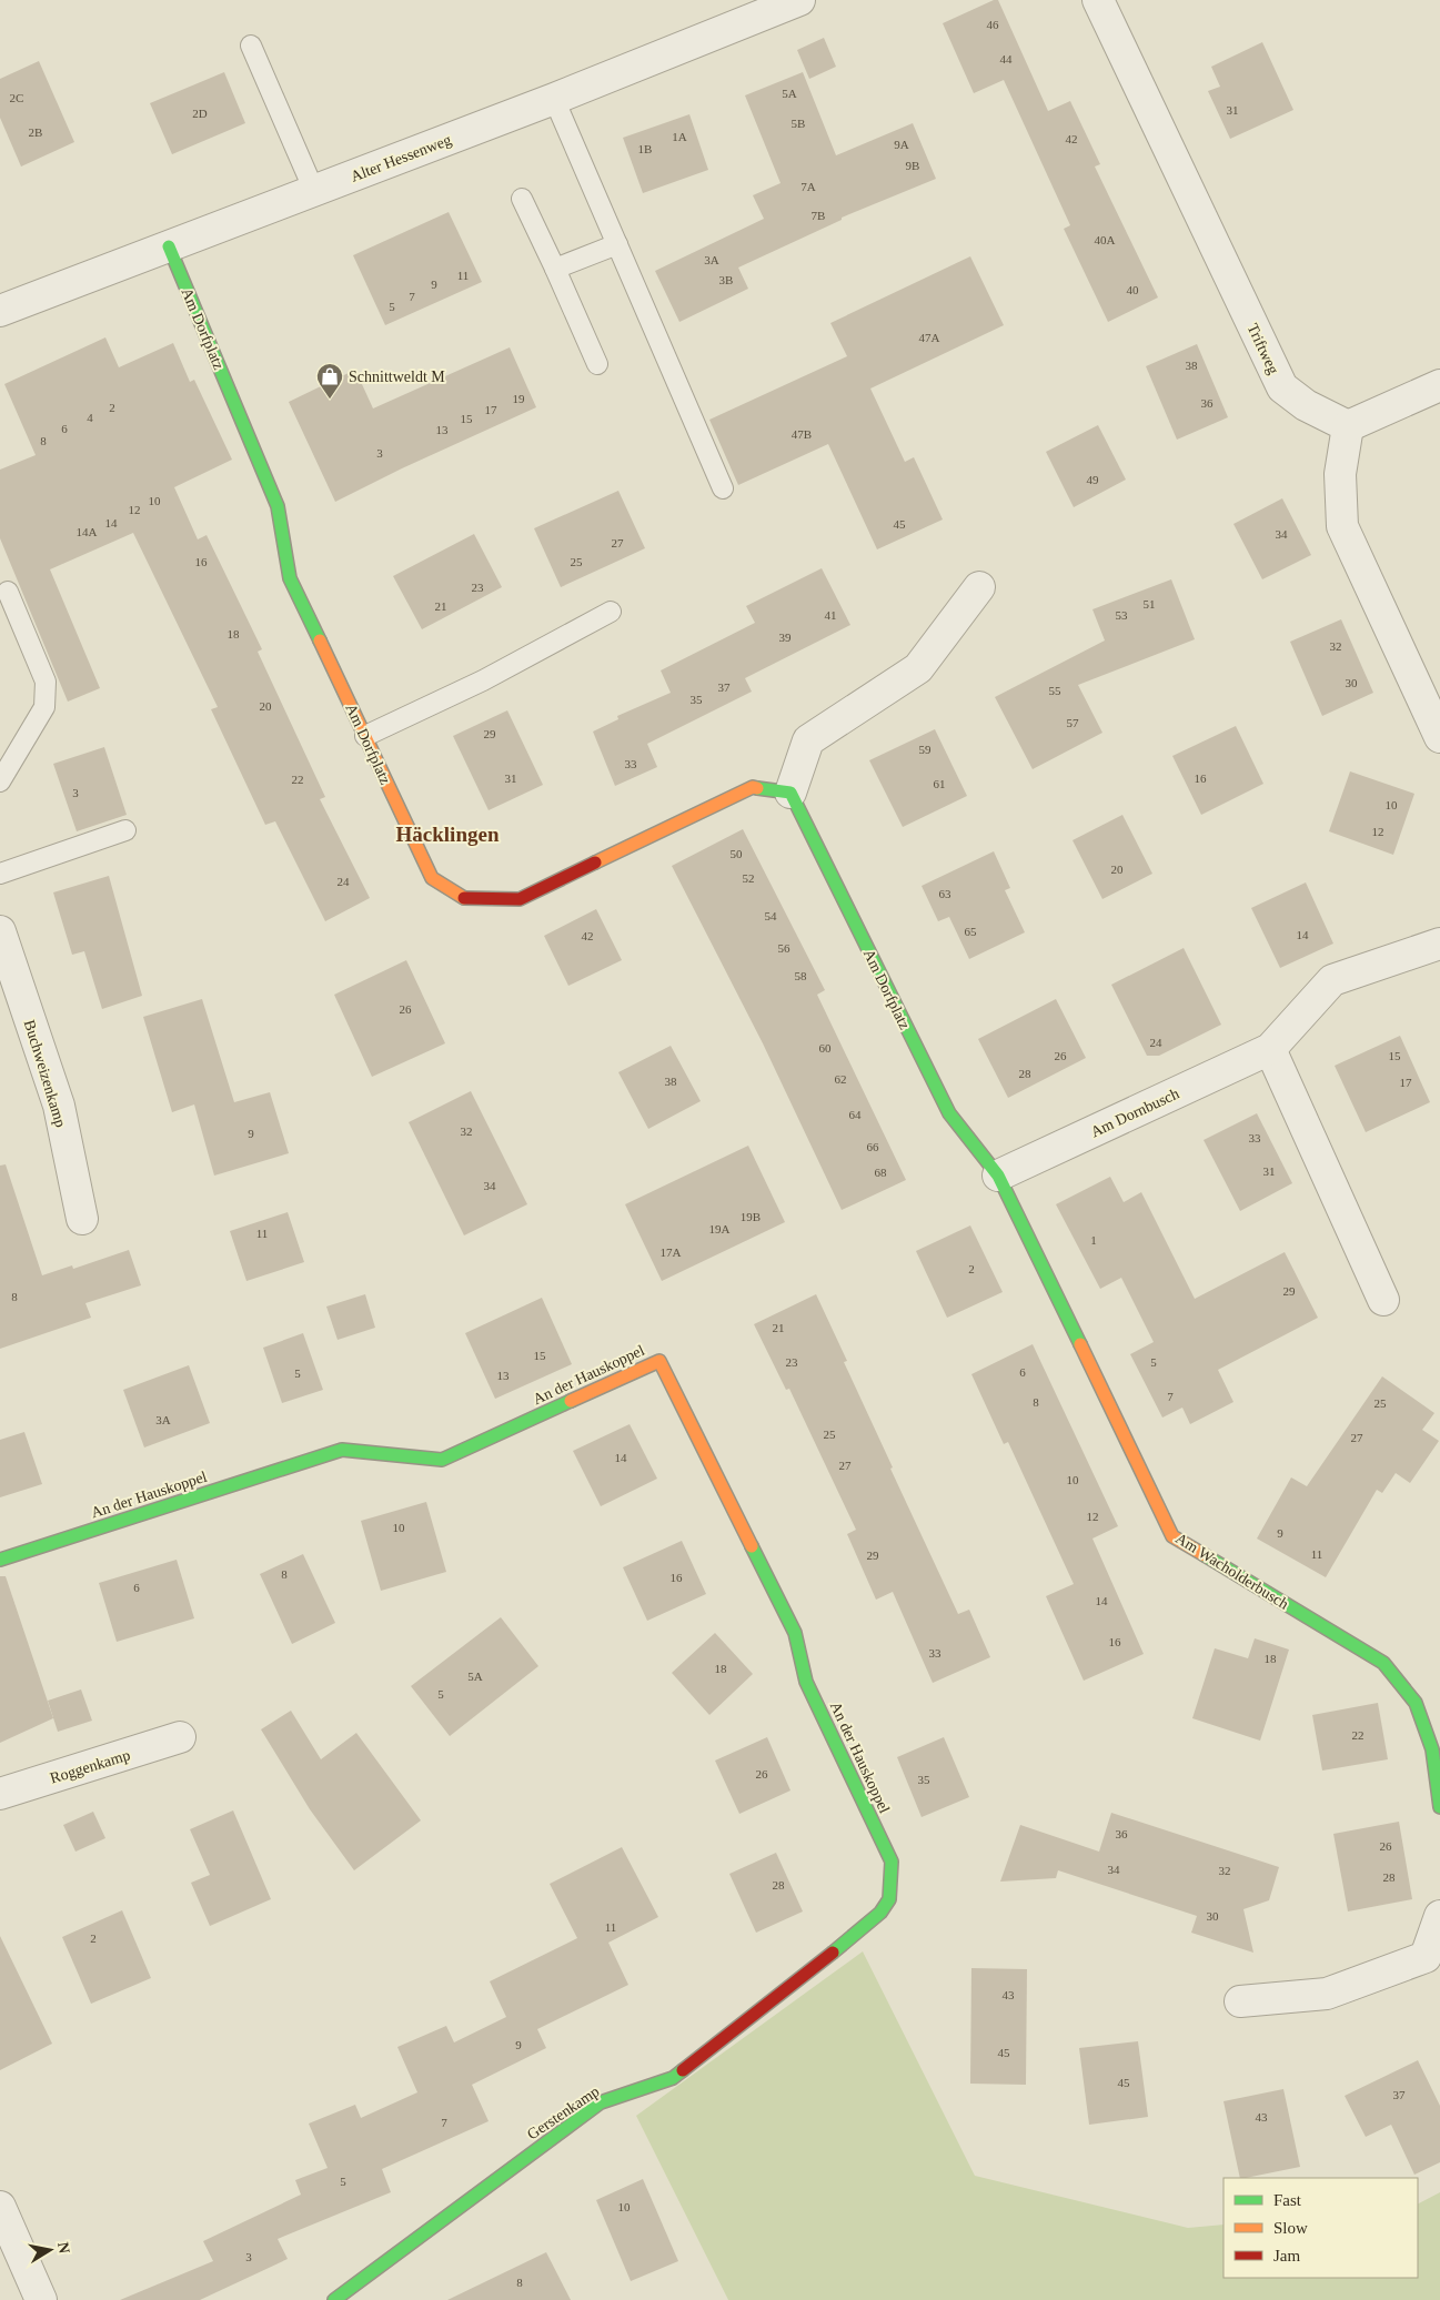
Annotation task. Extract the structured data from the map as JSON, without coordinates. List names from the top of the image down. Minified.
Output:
{"streets":{"street":["Alter Hessenweg","Am Dorfplatz","Triftweg","Buchweizenkamp","Am Dornbusch","An der Hauskoppel","Am Wacholderbusch","Roggenkamp","Gerstenkamp"]},"crossings":[["Alter Hessenweg","Am Dorfplatz"],["Am Dorfplatz","Am Dornbusch"],["Am Dorfplatz","Am Wacholderbusch"],["Am Dornbusch","Am Wacholderbusch"],["An der Hauskoppel","Gerstenkamp"]],"districts":["Häcklingen"],"places":{"shop":["Schnittweldt M"]},"house_numbers":["46","44","5A","2C","31","2D","5B","2B","1A","42","9A","1B","9B","7A","7B","40A","3A","11","3B","9","40","7","5","47A","38","19","36","2","17","4","15","6","13","47B","8","3","49","10","12","14","45","14A","34","27","16","25","23","51","21","41","53","18","39","32","30","37","55","35","20","57","29","59","33","31","16","22","61","3","10","12","50","20","52","24","63","54","65","14","42","56","58","26","24","60","26","15","28","62","38","17","64","32","9","33","66","31","68","34","19B","19A","11","1","17A","2","29","8","21","15","23","5","6","5","13","7","8","25","3A","25","27","14","27","10","12","10","9","11","29","8","16","6","14","16","33","18","18","5A","5","22","26","35","36","26","34","32","28","28","30","11","2","43","9","45","45","37","43","7","5","10","3","8"],"legend":["Fast","Slow","Jam"],"north":"right"}
